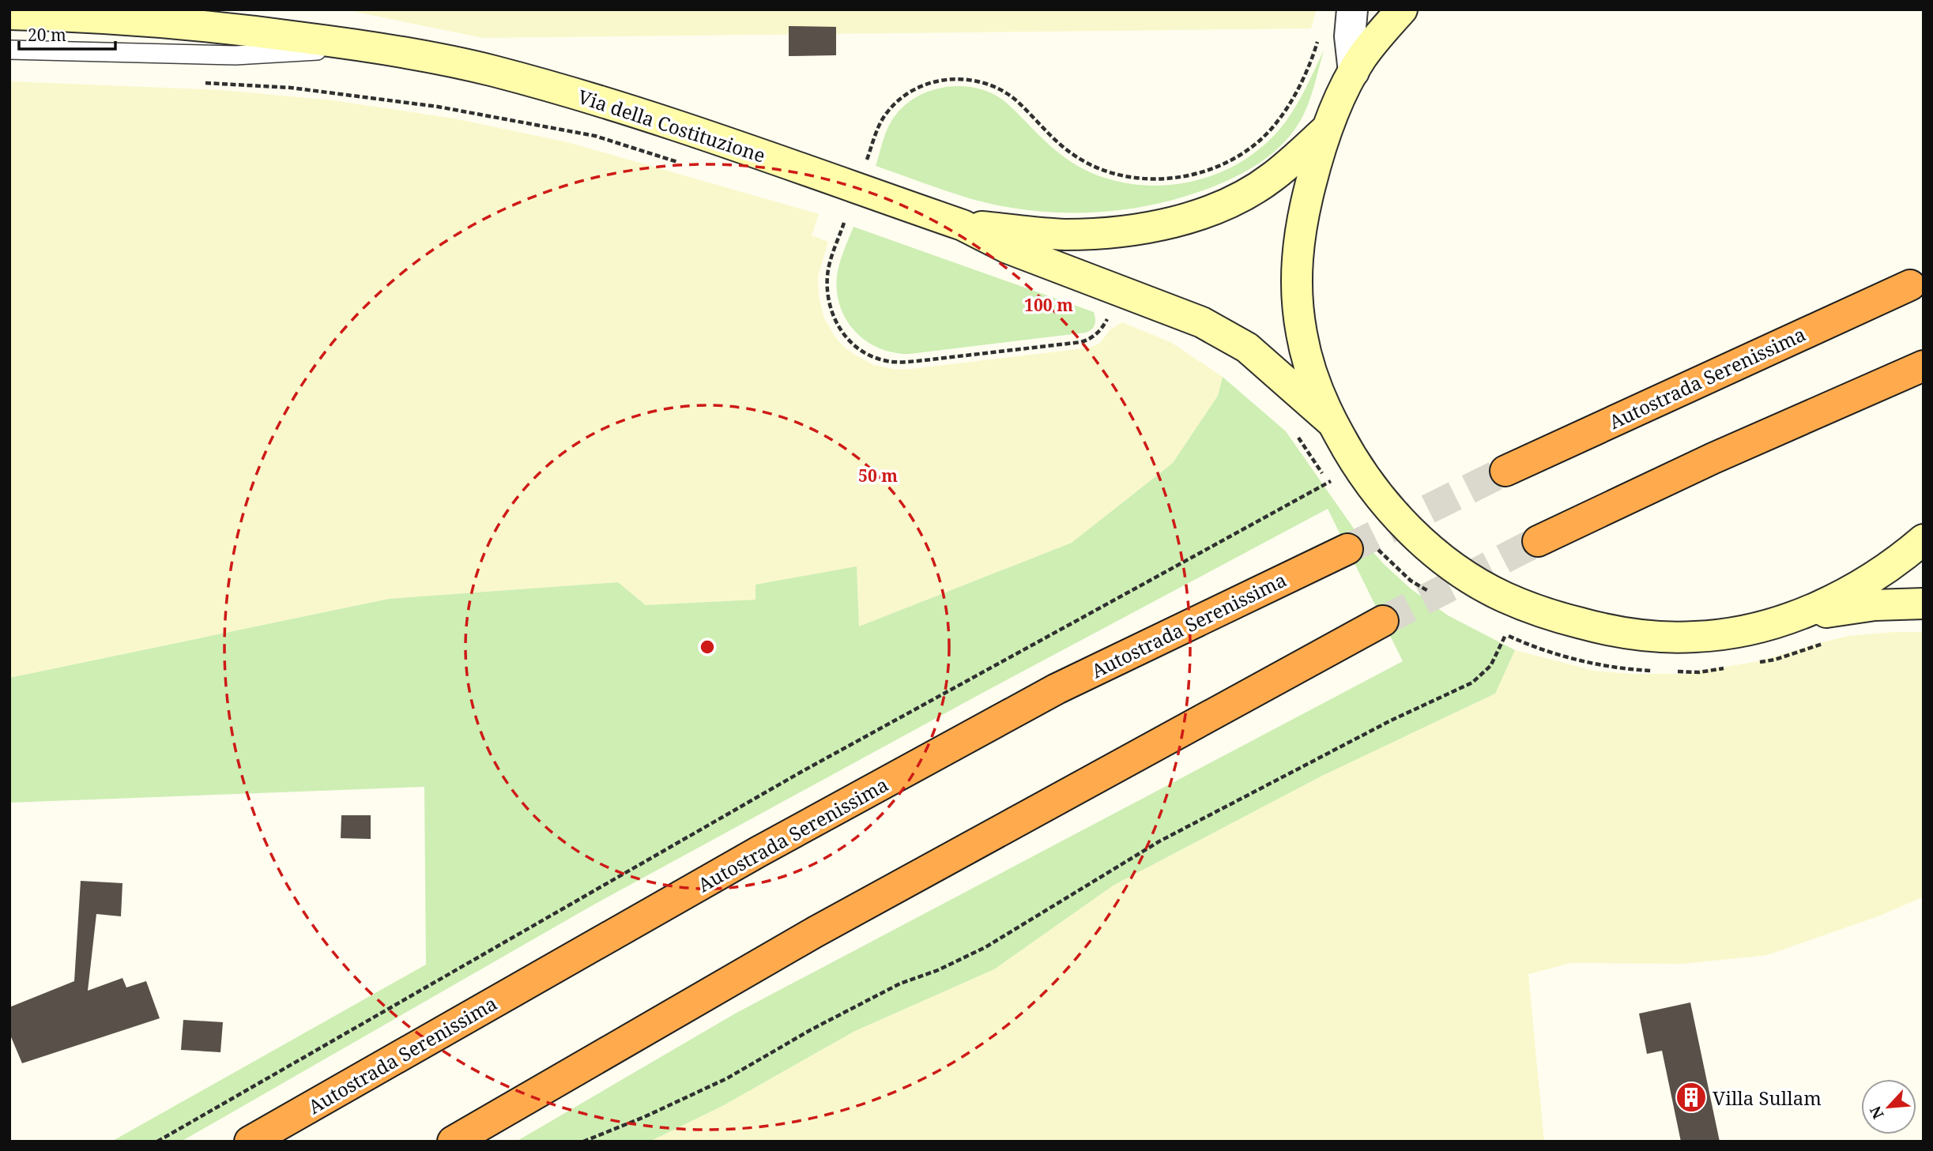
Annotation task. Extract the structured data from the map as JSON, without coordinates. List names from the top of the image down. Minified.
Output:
{"streets":{"highway":["Autostrada Serenissima"],"main road":["Via della Costituzione"]},"places":{"building":["Villa Sullam"]},"scale_bar":"20 m","north":"bottom left","rings":["100 m","50 m"]}
